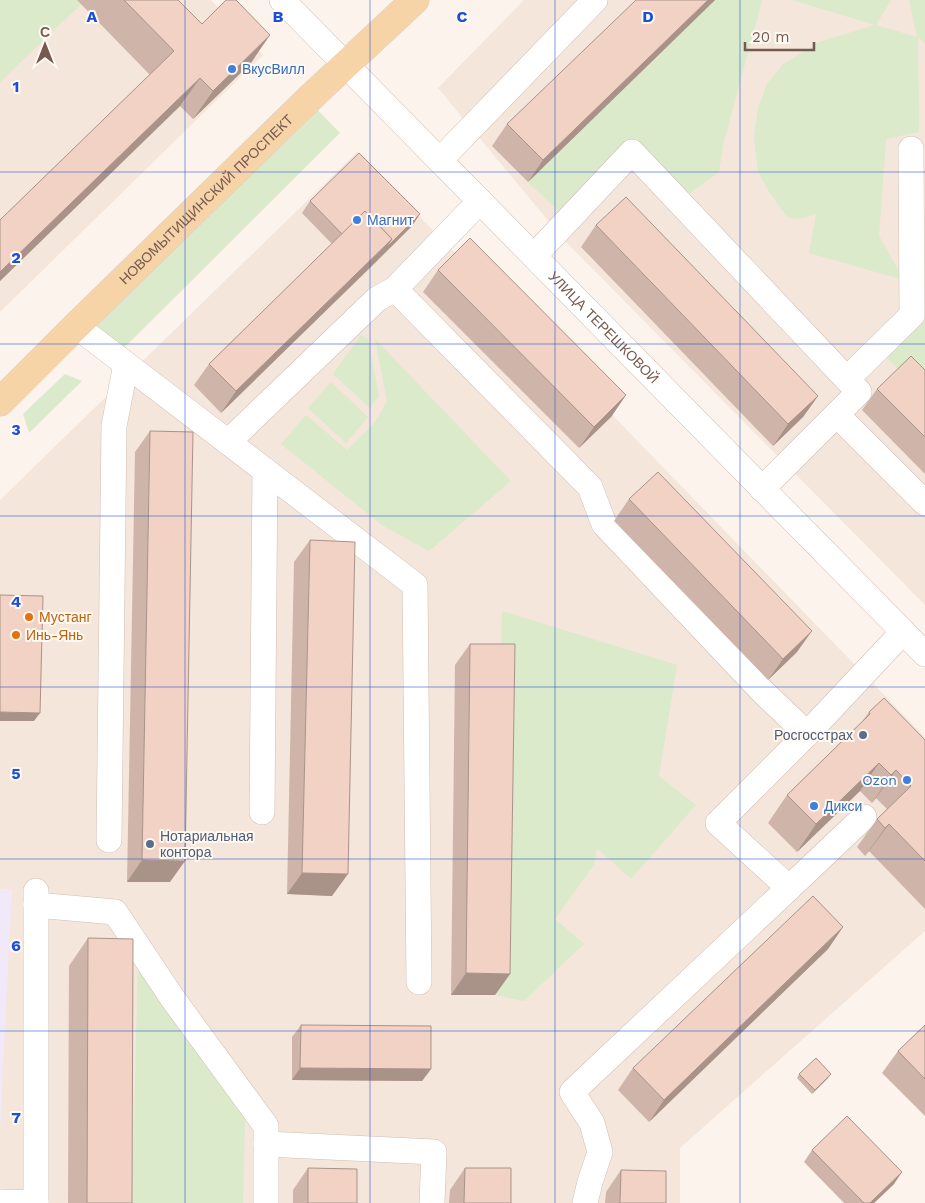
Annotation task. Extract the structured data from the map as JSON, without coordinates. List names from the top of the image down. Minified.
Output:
{"streets":{"main road":["НОВОМЫТИЩИНСКИЙ ПРОСПЕКТ"],"street":["УЛИЦА ТЕРЕШКОВОЙ"]},"crossings":[["НОВОМЫТИЩИНСКИЙ ПРОСПЕКТ","УЛИЦА ТЕРЕШКОВОЙ"]],"places":["ВкусВилл","Магнит","Мустанг","Инь-Янь","Росгосстрах","Ozon","Дикси","Нотариальная контора"],"scale_bar":"20 m","north":"top","grid":{"columns":["A","B","C","D"],"rows":["1","2","3","4","5","6","7"]}}
